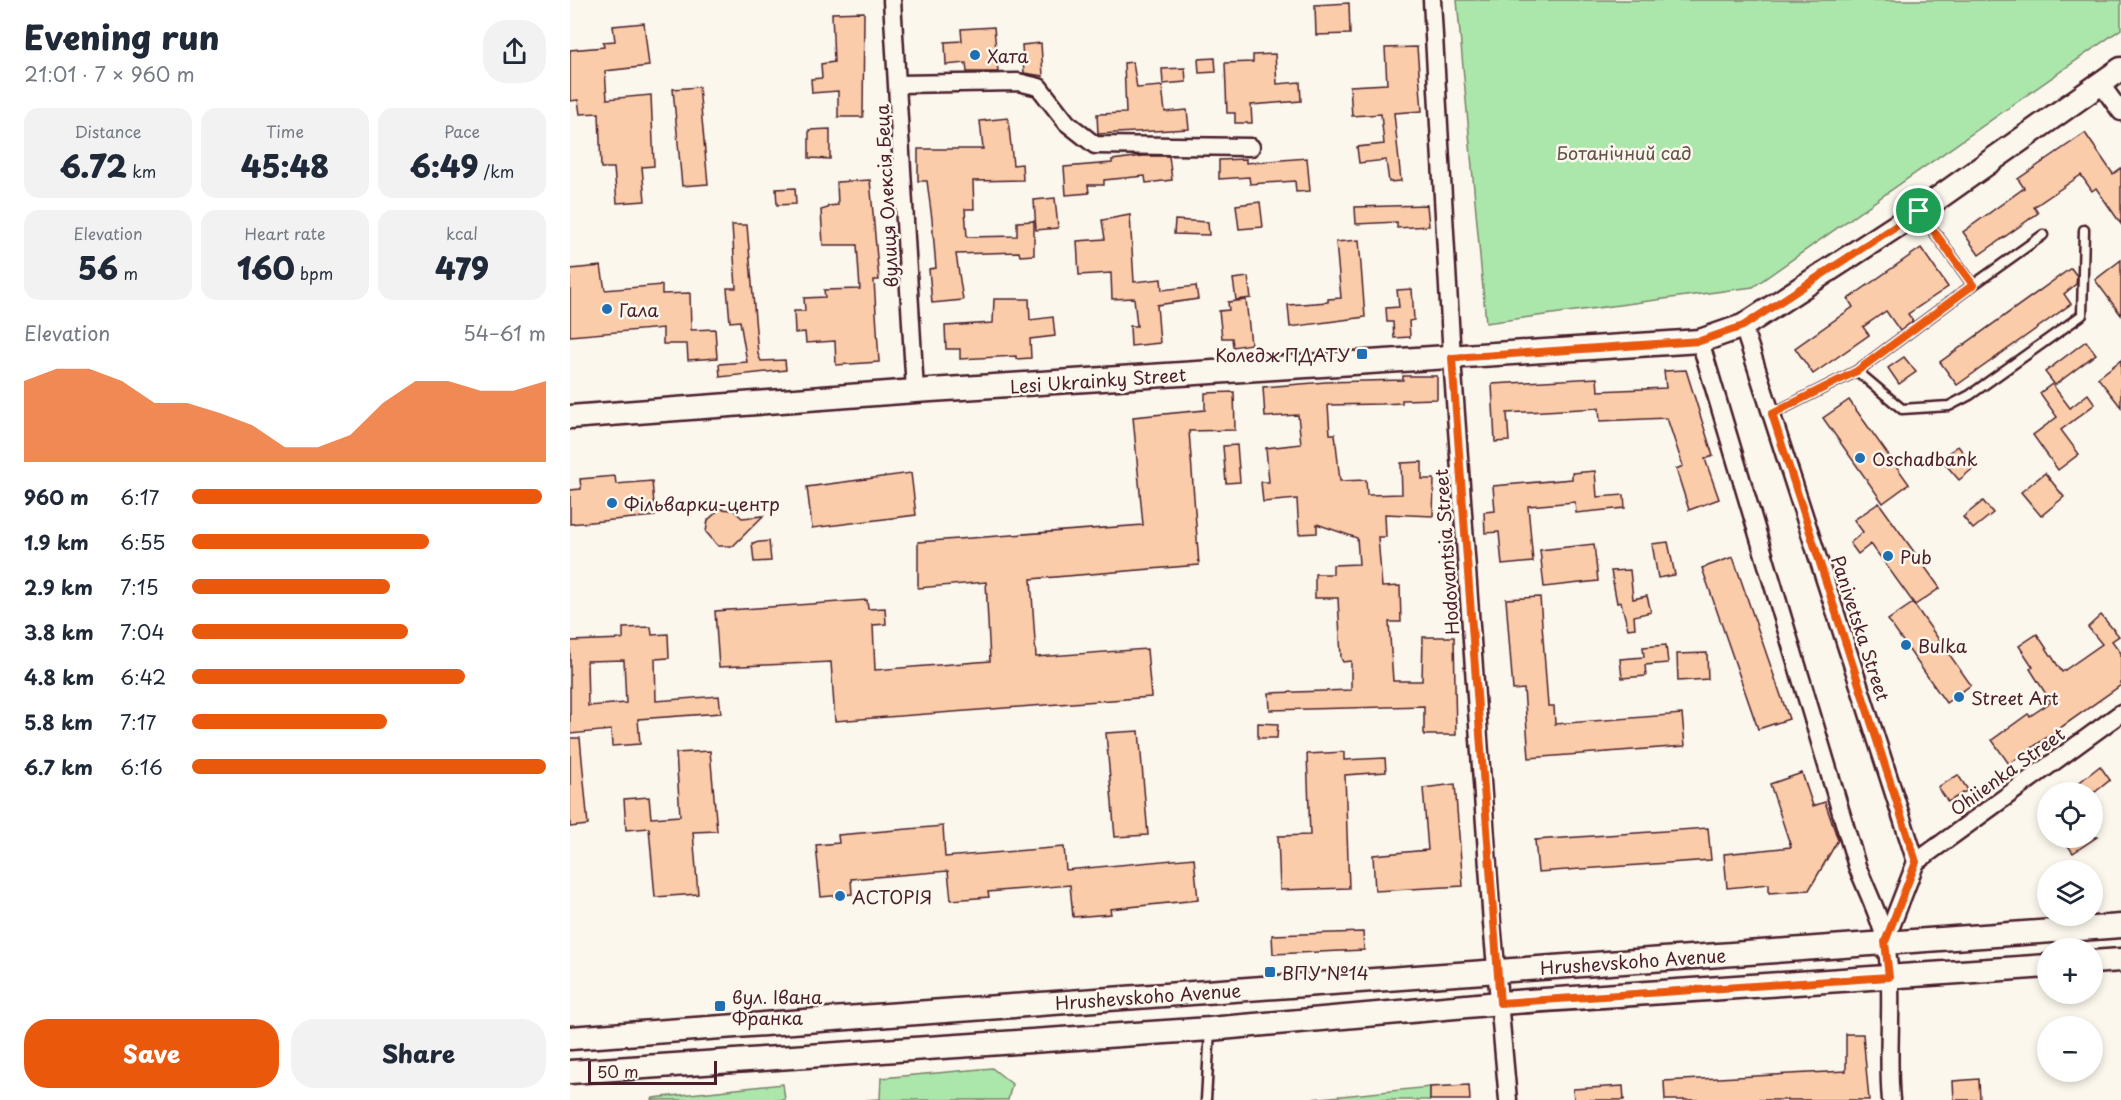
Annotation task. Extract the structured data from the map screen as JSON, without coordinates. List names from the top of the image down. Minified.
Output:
{"streets":{"main road":["Lesi Ukrainky Street","Hrushevskoho Avenue"],"street":["вулиця Олексія Беца","Hodovantsia Street","Panivetska Street","Ohiienka Street"]},"crossings":[["вулиця Олексія Беца","Lesi Ukrainky Street"],["Lesi Ukrainky Street","Hodovantsia Street"],["Lesi Ukrainky Street","Panivetska Street"],["Hodovantsia Street","Hrushevskoho Avenue"],["Panivetska Street","Ohiienka Street"]],"parks":["Ботанічний сад"],"places":{"other":["Хата","Гала","Oschadbank","Фільварки-центр","Pub","Bulka","Street Art","АСТОРІЯ"],"transit":["Коледж ПДАТУ","ВПУ №14","вул. Івана Франка"]},"scale_bar":"50 m","page":{"heading":["Evening run","21:01 · 7 × 960 m"],"stats":[["Distance","6.72 km"],["Time","45:48"],["Pace","6:49 /km"],["Elevation","56 m"],["Heart rate","160 bpm"],["kcal","479"]],"chart":["Elevation","54–61 m"],"list":[{"name":"960 m","note":"6:17"},{"name":"1.9 km","note":"6:55"},{"name":"2.9 km","note":"7:15"},{"name":"3.8 km","note":"7:04"},{"name":"4.8 km","note":"6:42"},{"name":"5.8 km","note":"7:17"},{"name":"6.7 km","note":"6:16"}],"map_buttons":["+","−"],"buttons":["Save","Share"],"scale":"50 m"}}
